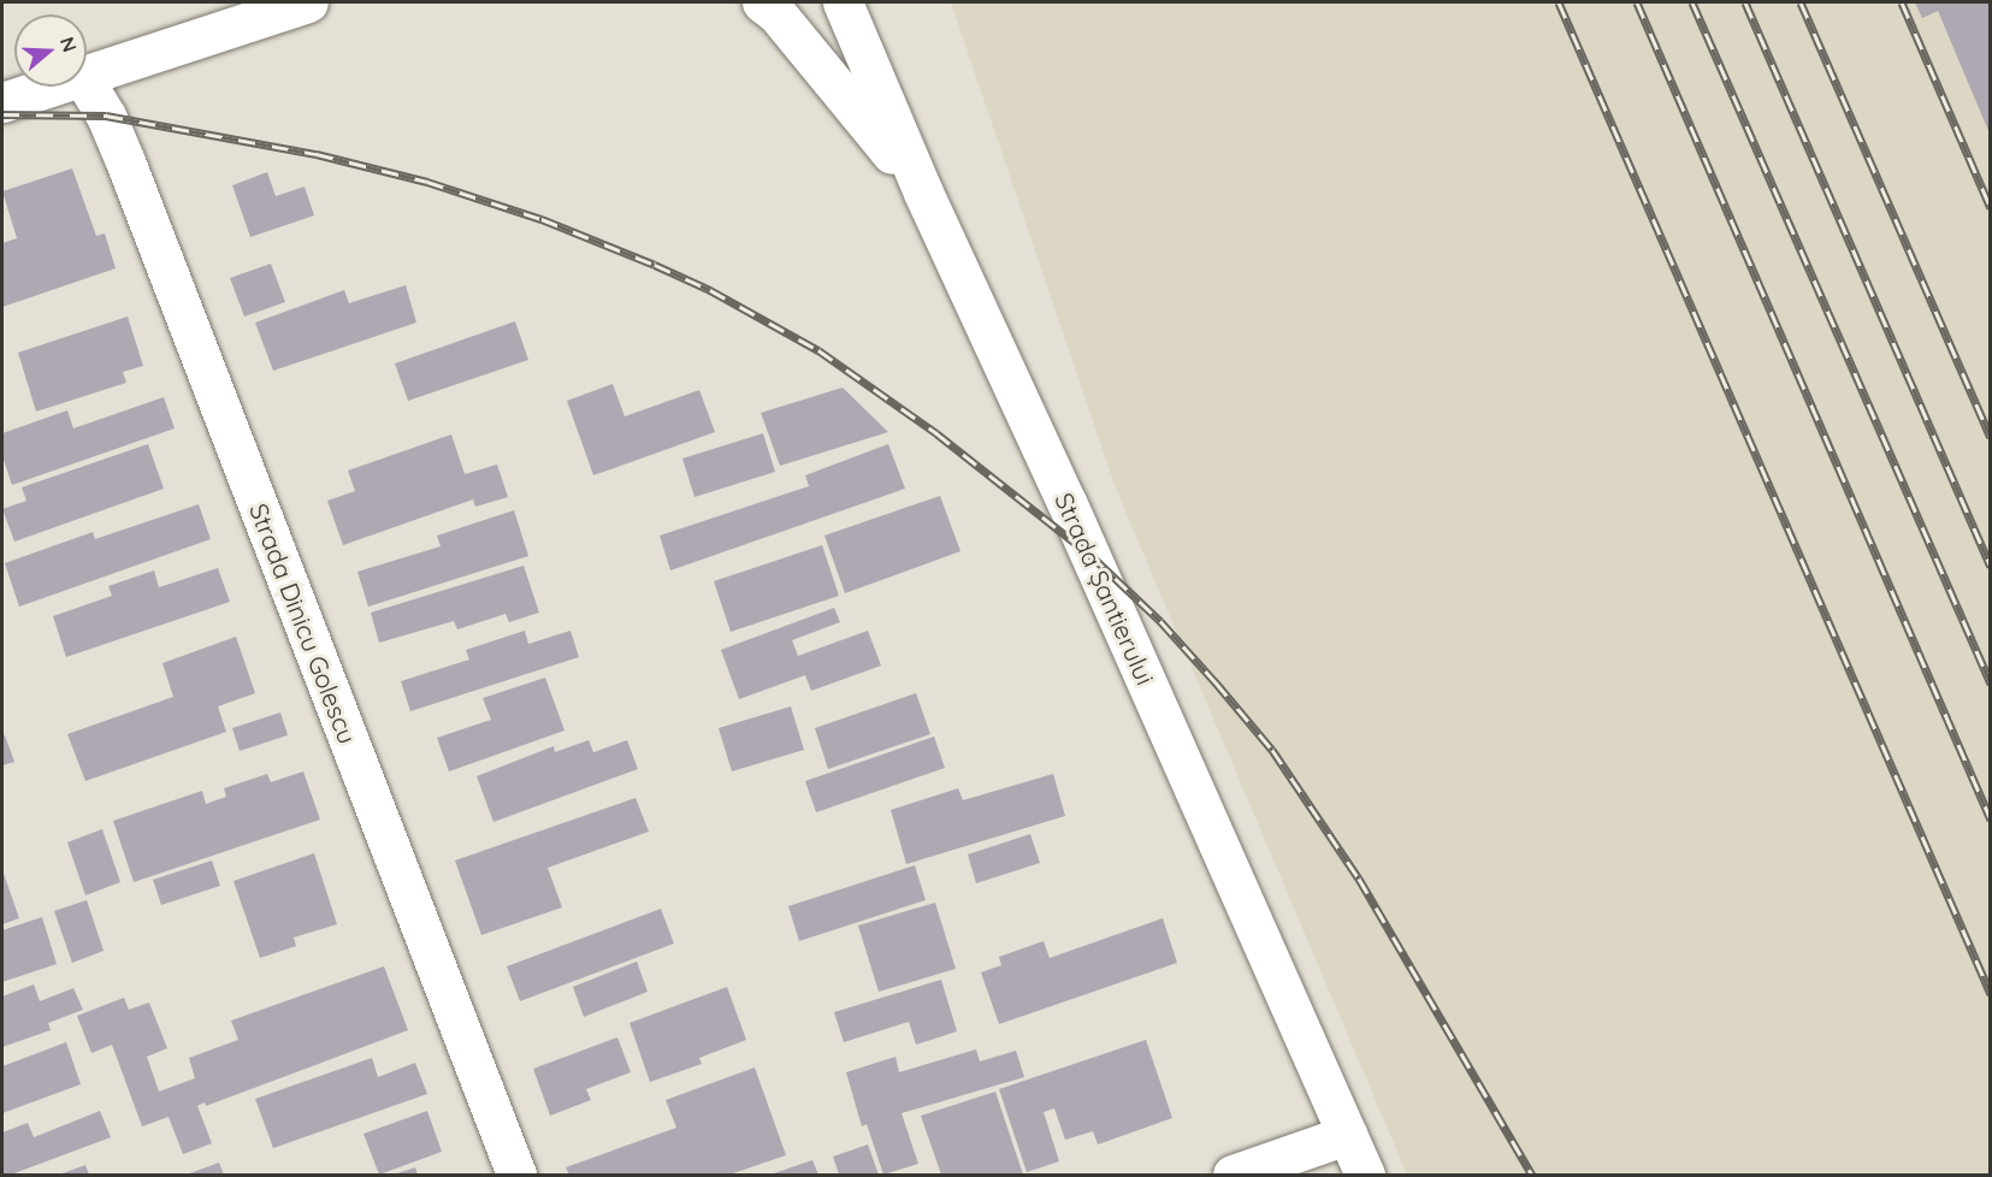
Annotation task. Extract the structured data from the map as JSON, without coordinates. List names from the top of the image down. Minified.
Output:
{"streets":{"street":["Strada Șantierului","Strada Dinicu Golescu"]},"north":"right"}
